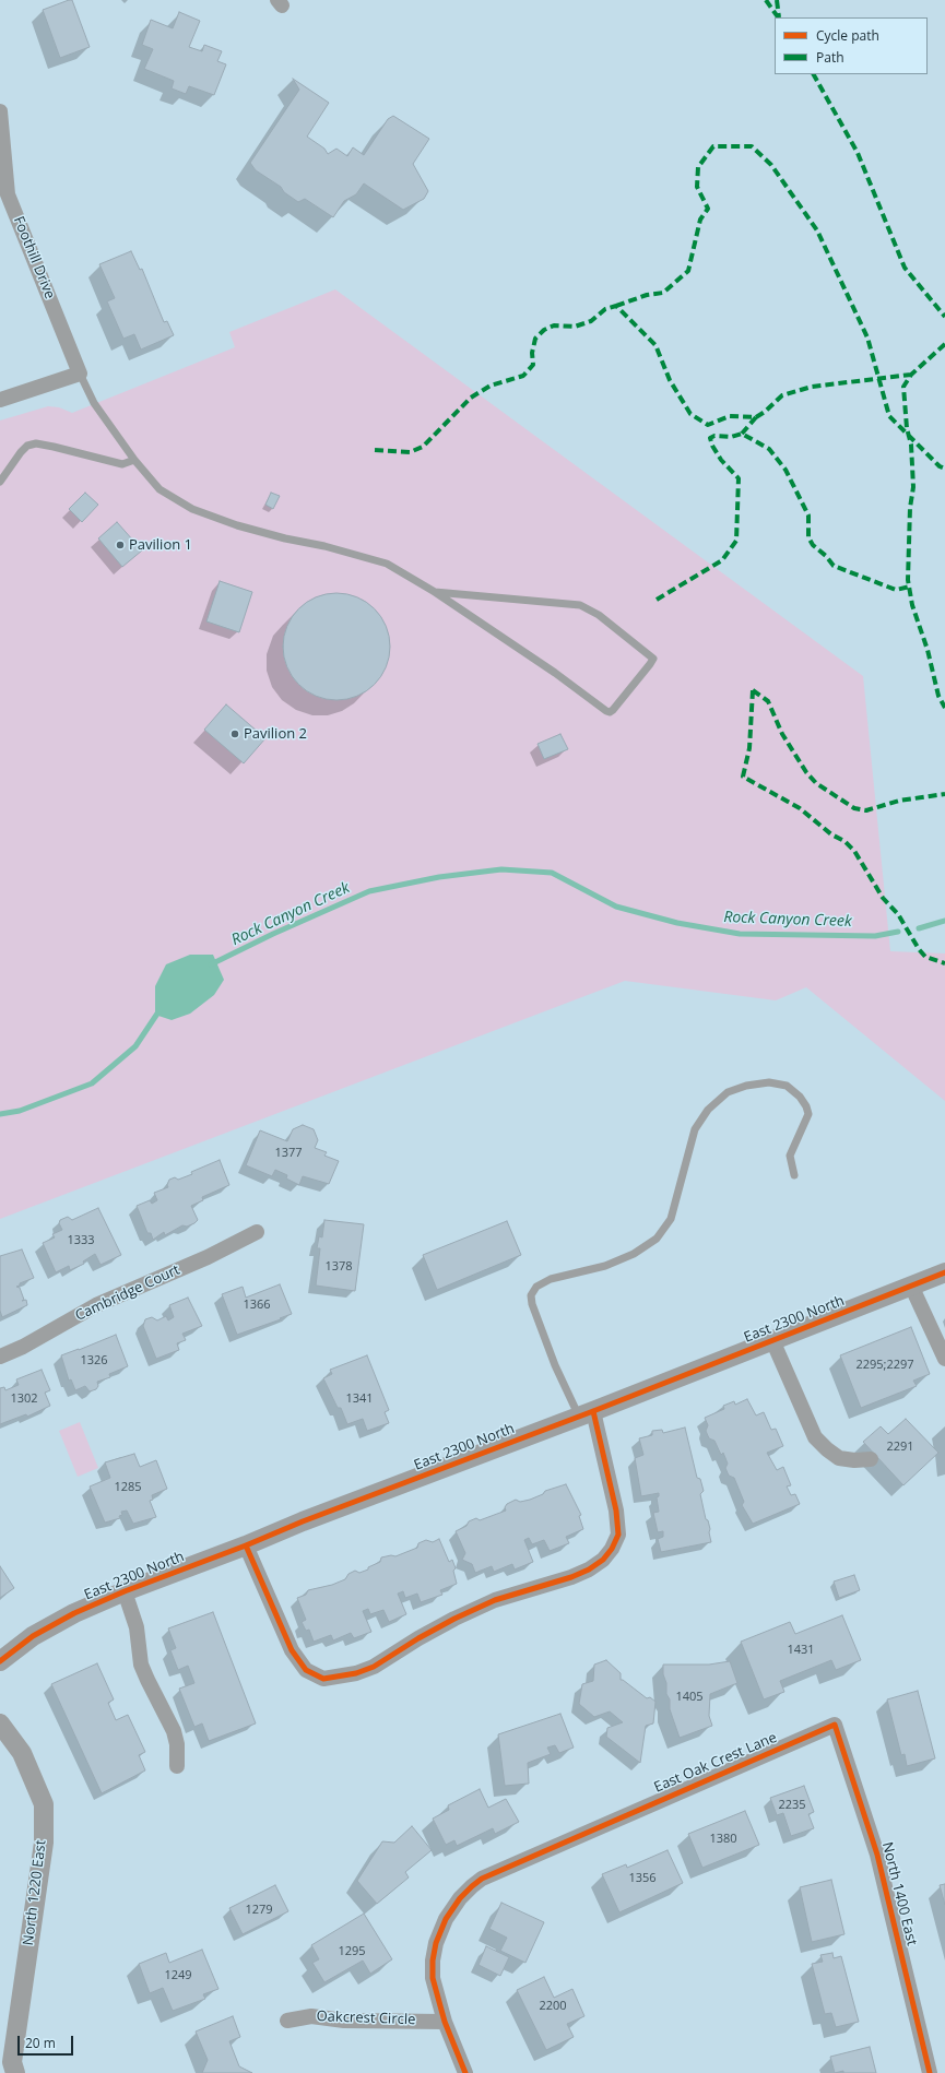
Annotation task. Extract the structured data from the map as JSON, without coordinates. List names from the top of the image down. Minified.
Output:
{"streets":{"street":["Foothill Drive","Cambridge Court","East 2300 North","East Oak Crest Lane","North 1220 East","North 1400 East","Oakcrest Circle"]},"crossings":[["East Oak Crest Lane","North 1400 East"],["East Oak Crest Lane","Oakcrest Circle"]],"water":["Rock Canyon Creek"],"places":["Pavilion 1","Pavilion 2"],"house_numbers":["1377","1333","1378","1366","1326","2295;2297","1302","1341","2291","1285","1431","1405","2235","1380","1356","1279","1295","1249","2200"],"legend":["Cycle path","Path"],"scale_bar":"20 m"}
